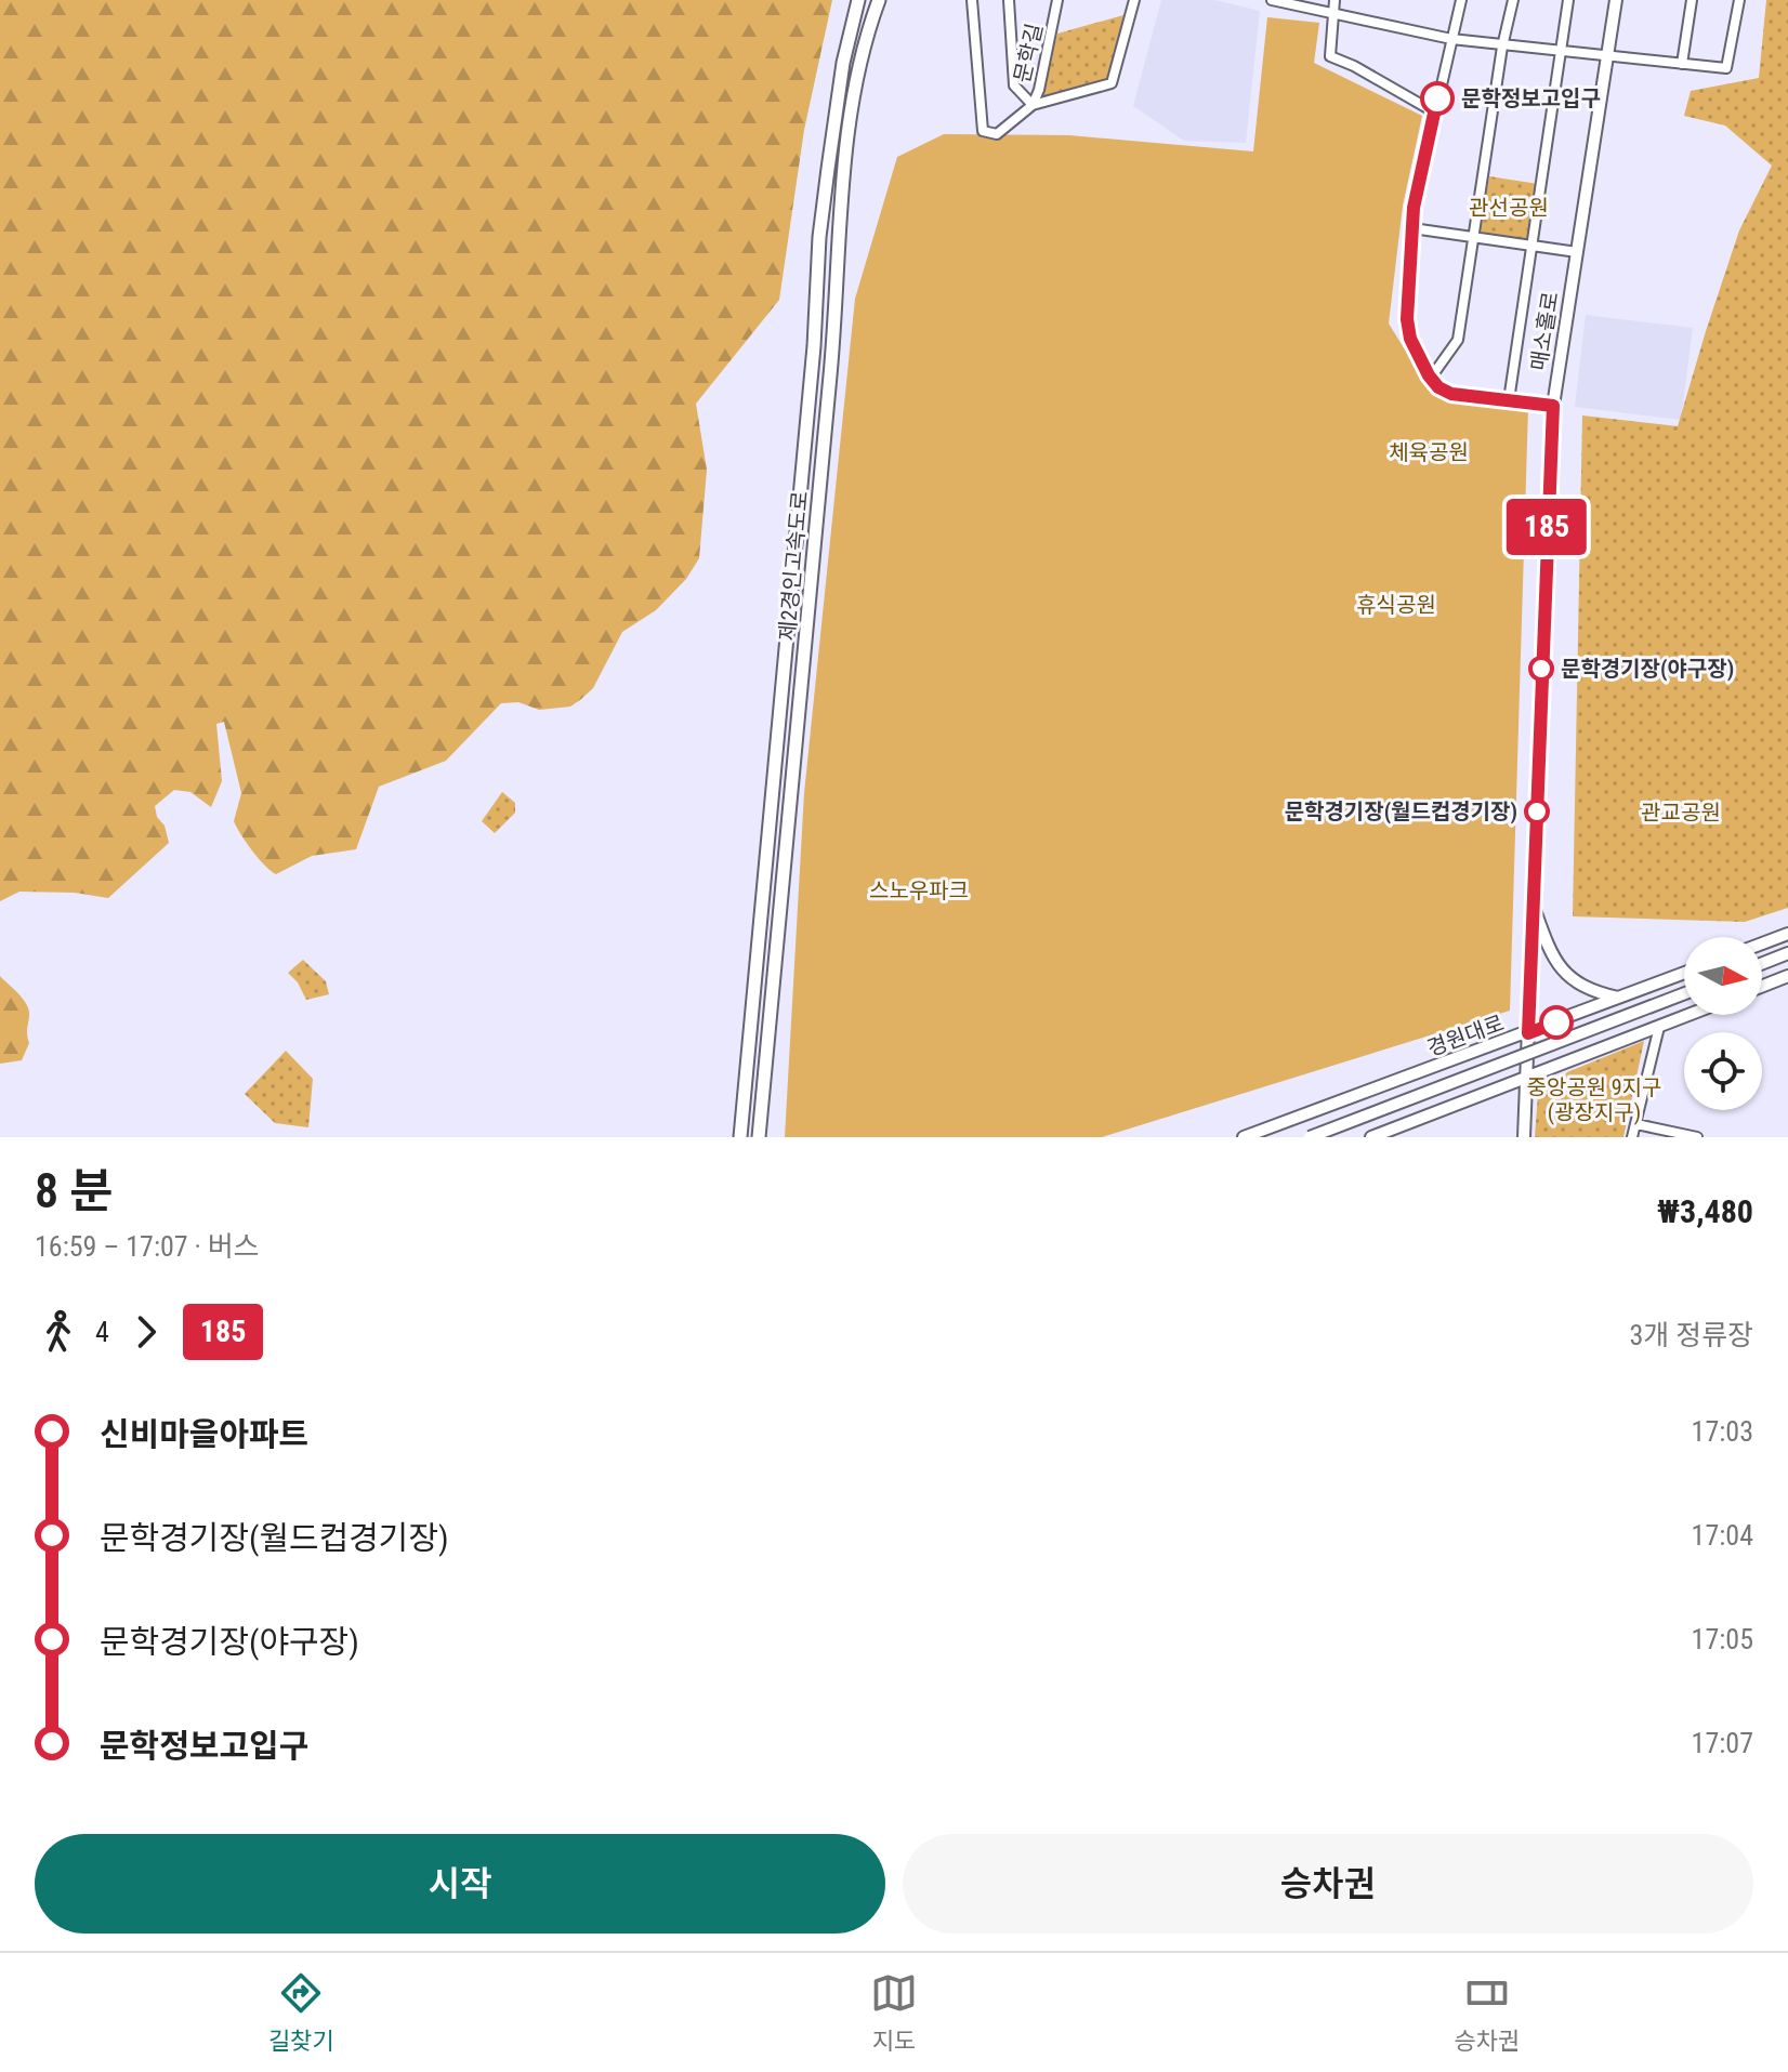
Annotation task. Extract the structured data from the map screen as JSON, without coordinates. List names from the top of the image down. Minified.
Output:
{"streets":{"highway":["제2경인고속도로"],"main road":["매소홀로","경원대로"],"street":["문학길"]},"crossings":[["매소홀로","경원대로"]],"parks":["관선공원","체육공원","휴식공원","관교공원","스노우파크","중앙공원 9지구 (광장지구)"],"places":["문학정보고입구","문학경기장(야구장)","문학경기장(월드컵경기장)"],"lines":["bus line 185"],"north":"right","page":{"on_map":"185","heading":["8 분","16:59 – 17:07 · 버스","₩3,480"],"legs":["4","185","3개 정류장"],"list":[{"name":"신비마을아파트","value":"17:03"},{"name":"문학경기장(월드컵경기장)","value":"17:04"},{"name":"문학경기장(야구장)","value":"17:05"},{"name":"문학정보고입구","value":"17:07"}],"buttons":["시작","승차권"],"tabs":["길찾기","지도","승차권"]}}
